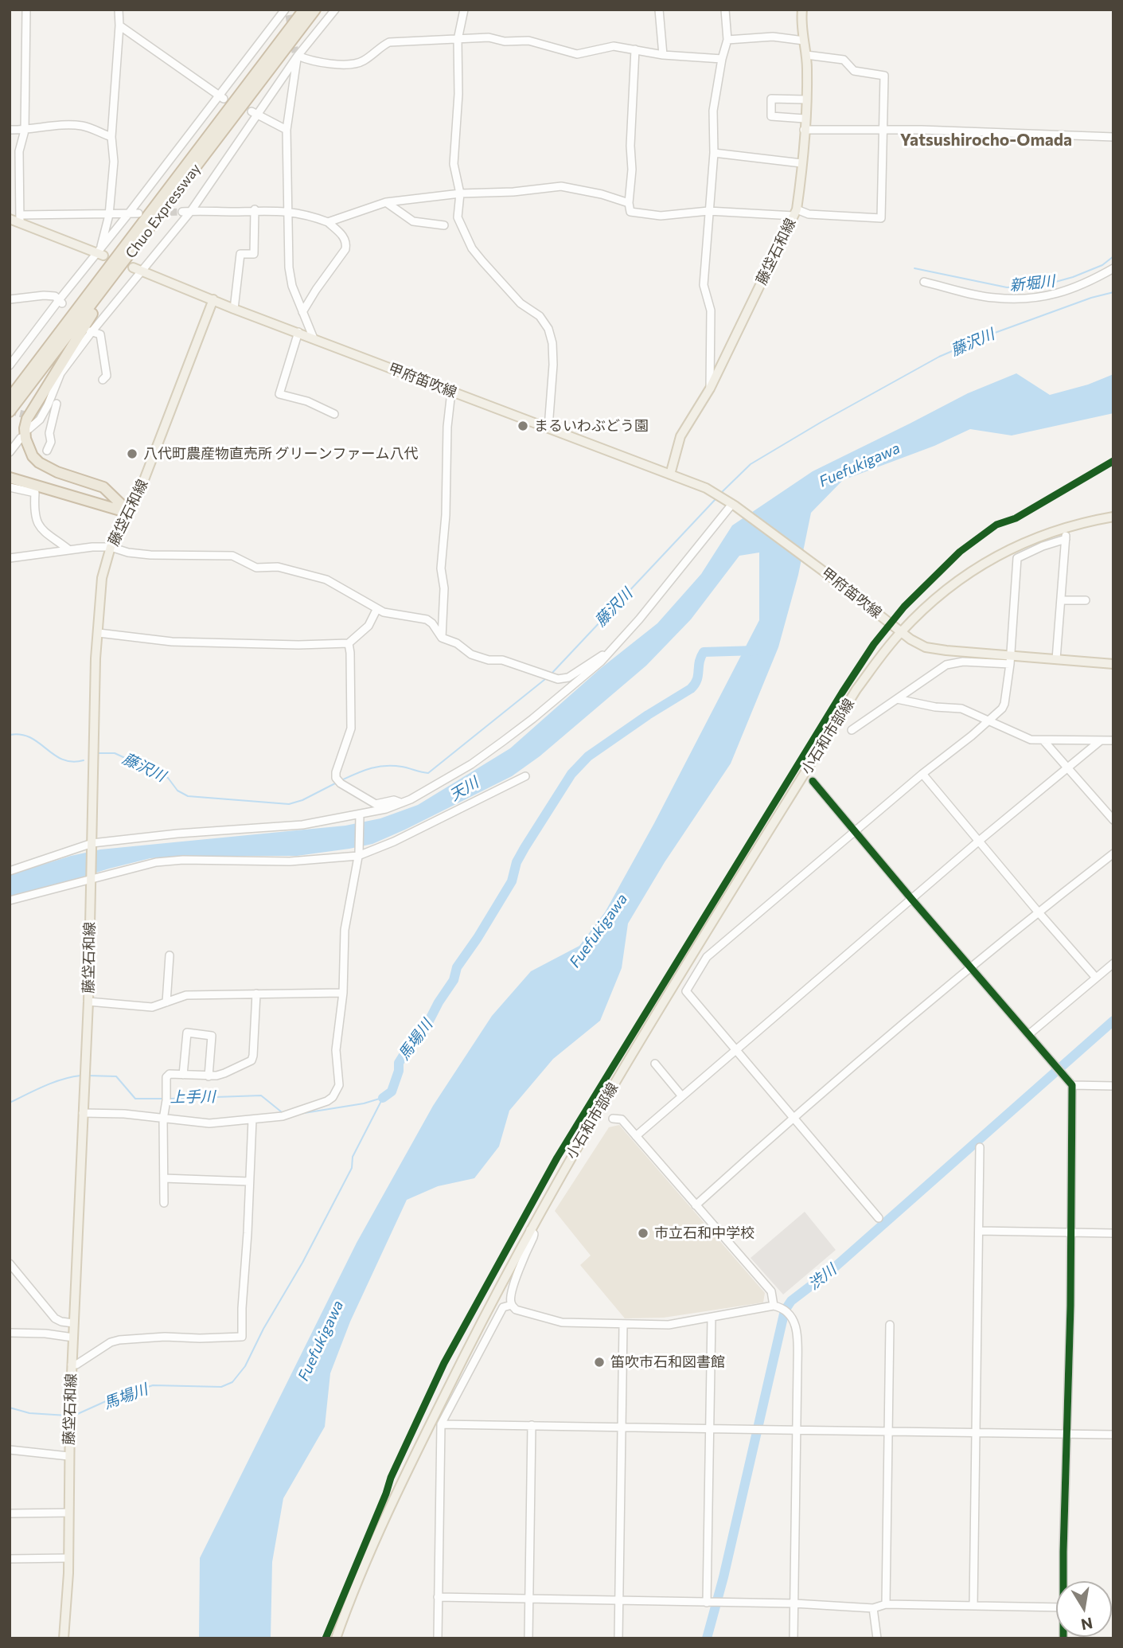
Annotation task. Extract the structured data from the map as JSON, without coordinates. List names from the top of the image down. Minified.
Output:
{"streets":{"highway":["Chuo Expressway"],"main road":["藤垈石和線","甲府笛吹線","小石和市部線"]},"crossings":[["藤垈石和線","甲府笛吹線"],["甲府笛吹線","小石和市部線"]],"districts":["Yatsushirocho-Omada"],"water":["新堀川","藤沢川","Fuefukigawa","天川","馬場川","上手川","渋川"],"places":["まるいわぶどう園","八代町農産物直売所 グリーンファーム八代","市立石和中学校","笛吹市石和図書館"],"north":"bottom"}
